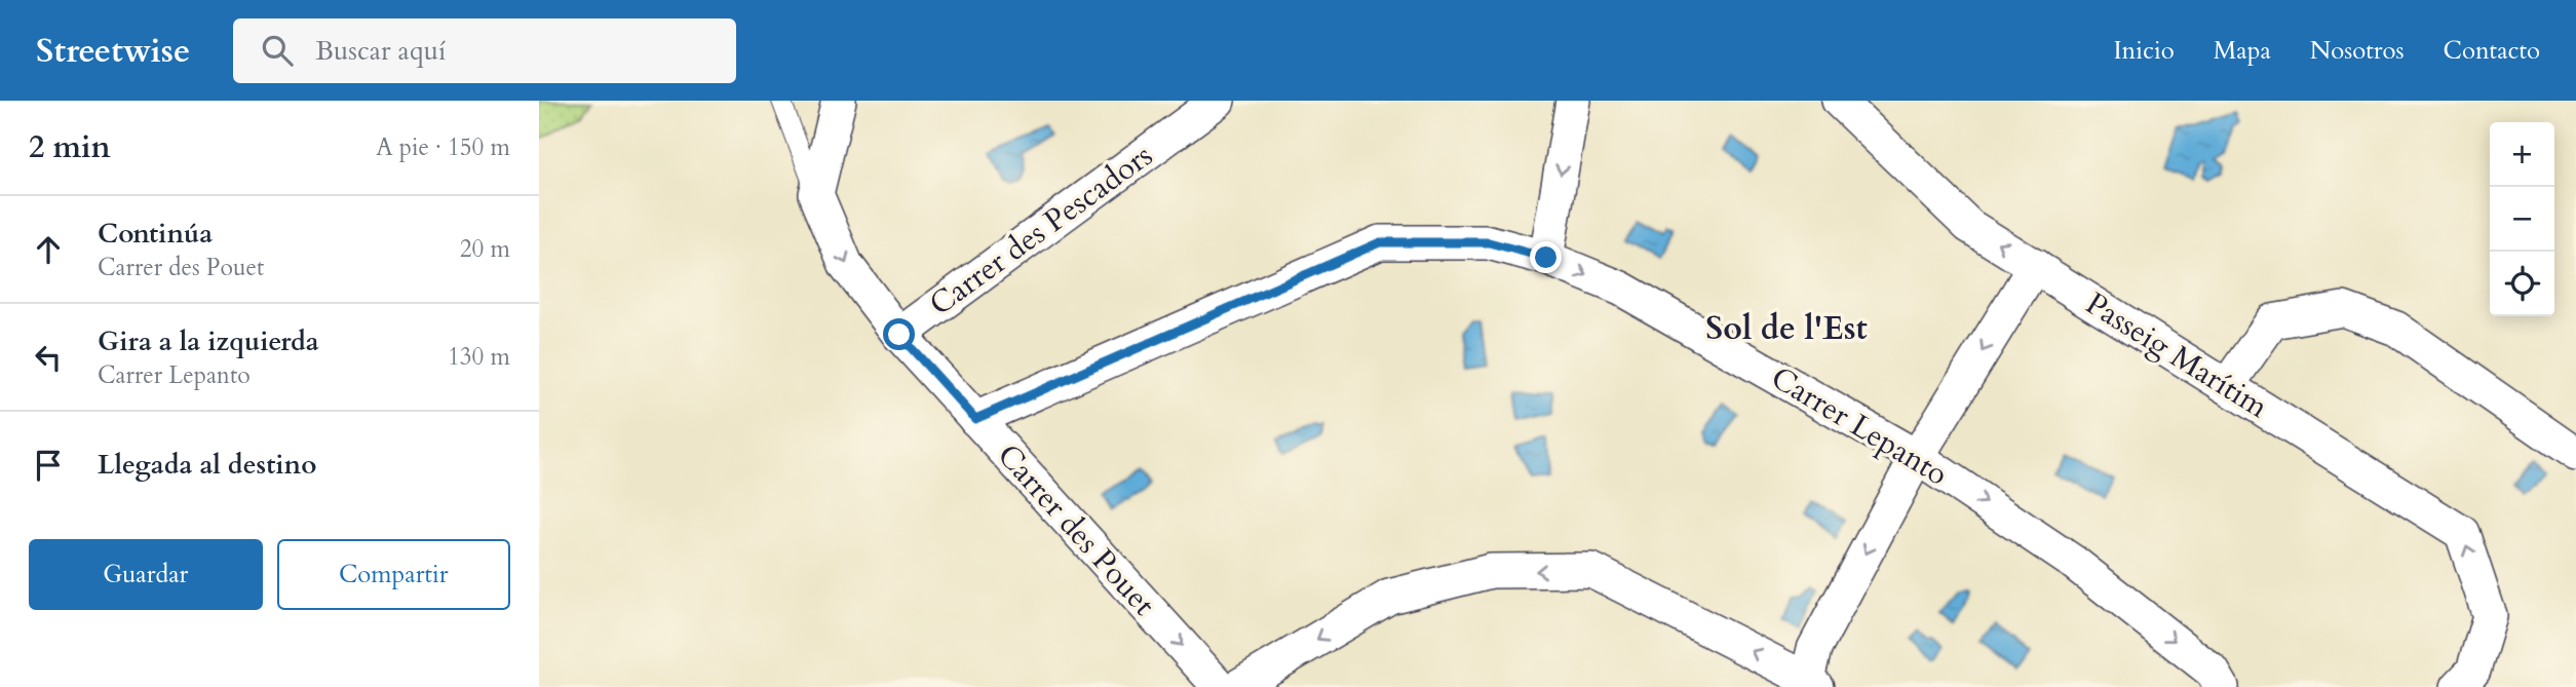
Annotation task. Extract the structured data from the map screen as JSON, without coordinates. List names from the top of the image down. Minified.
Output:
{"streets":{"street":["Carrer des Pescadors","Passeig Marítim","Carrer Lepanto","Carrer des Pouet"]},"crossings":[["Carrer des Pescadors","Carrer des Pouet"],["Carrer Lepanto","Carrer des Pouet"]],"one_way":["Passeig Marítim","Carrer Lepanto","Carrer des Pouet"],"districts":["Sol de l'Est"],"page":{"header":"Streetwise","search":"Buscar aquí","nav":["Inicio","Mapa","Nosotros","Contacto"],"heading":["2 min","A pie · 150 m"],"map_buttons":["+","−"],"list":[["Continúa","Carrer des Pouet","20 m"],["Gira a la izquierda","Carrer Lepanto","130 m"],"Llegada al destino"],"buttons":["Guardar","Compartir"]}}
